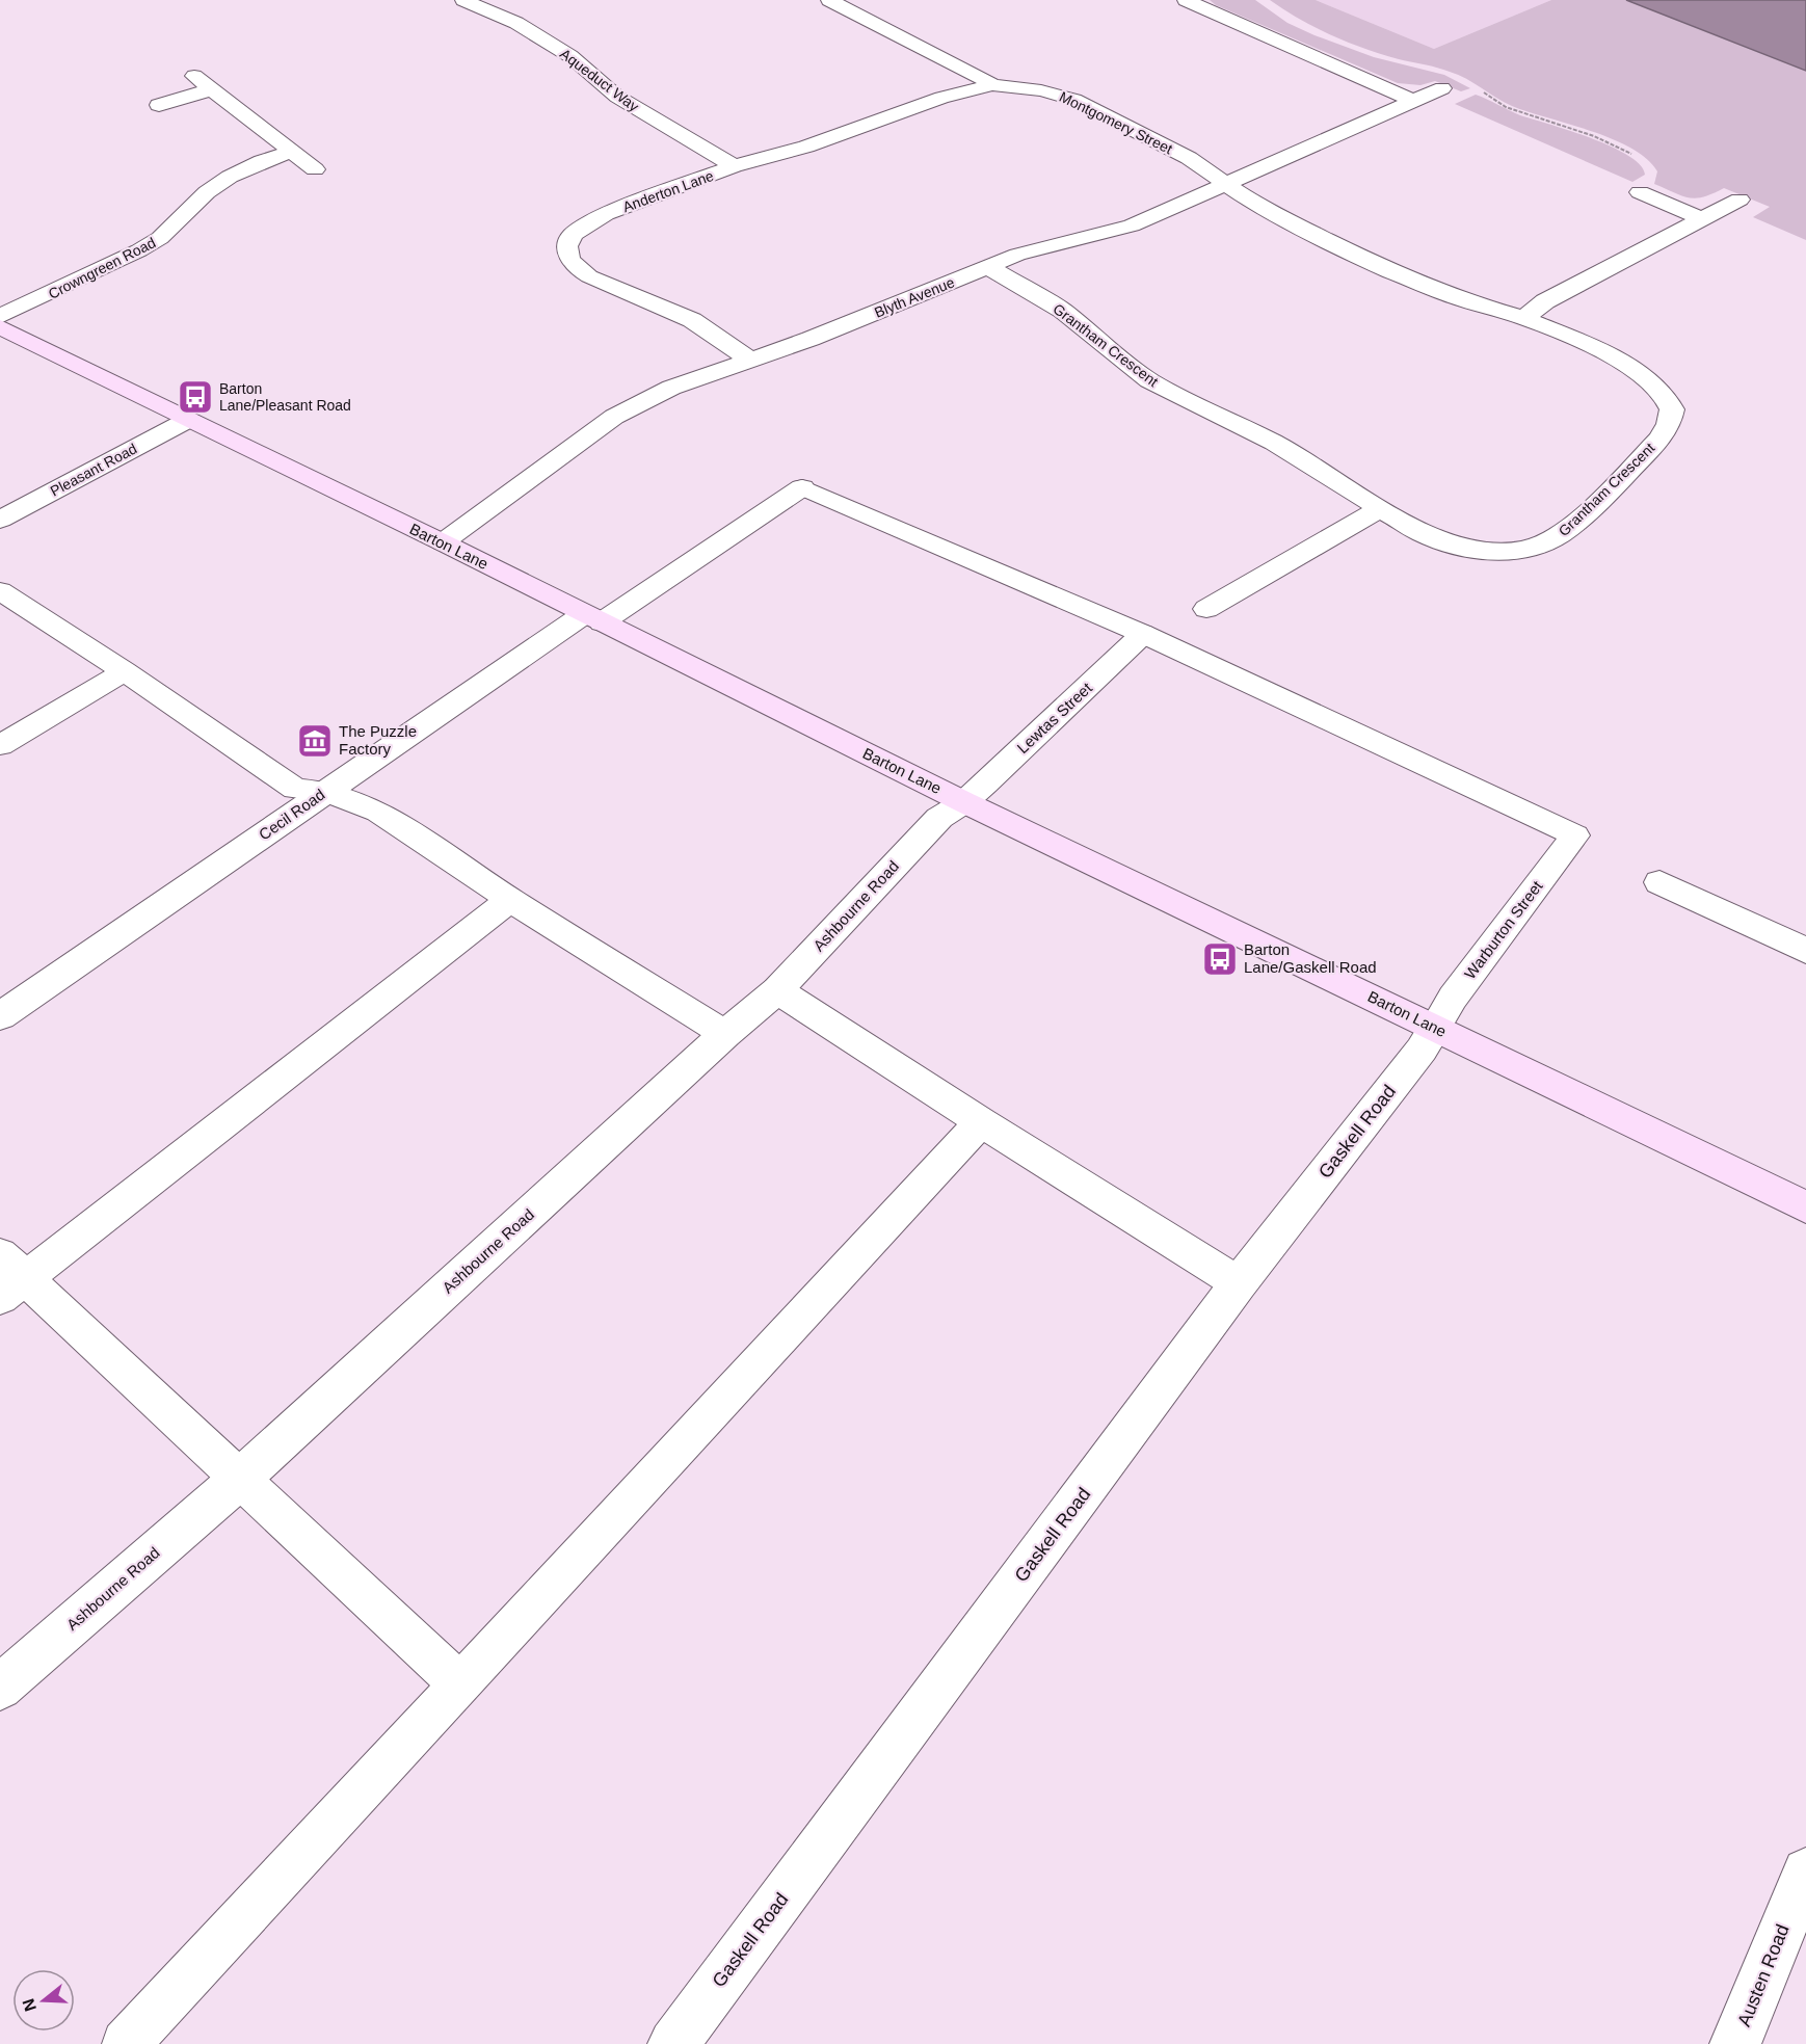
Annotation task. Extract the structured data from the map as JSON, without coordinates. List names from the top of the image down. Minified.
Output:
{"streets":{"main road":["Barton Lane"],"street":["Aqueduct Way","Montgomery Street","Anderton Lane","Crowngreen Road","Blyth Avenue","Grantham Crescent","Pleasant Road","Lewtas Street","Cecil Road","Ashbourne Road","Gaskell Road","Austen Road"],"lane":["Warburton Street"]},"crossings":[["Aqueduct Way","Anderton Lane"],["Montgomery Street","Anderton Lane"],["Montgomery Street","Blyth Avenue"],["Montgomery Street","Grantham Crescent"],["Anderton Lane","Blyth Avenue"],["Blyth Avenue","Grantham Crescent"],["Blyth Avenue","Barton Lane"],["Pleasant Road","Barton Lane"],["Barton Lane","Lewtas Street"],["Barton Lane","Cecil Road"],["Barton Lane","Ashbourne Road"],["Barton Lane","Warburton Street"],["Barton Lane","Gaskell Road"],["Lewtas Street","Ashbourne Road"],["Lewtas Street","Warburton Street"],["Warburton Street","Gaskell Road"]],"places":{"bus stop":["Barton Lane/Pleasant Road","Barton Lane/Gaskell Road"],"museum":["The Puzzle Factory"]},"north":"left"}
